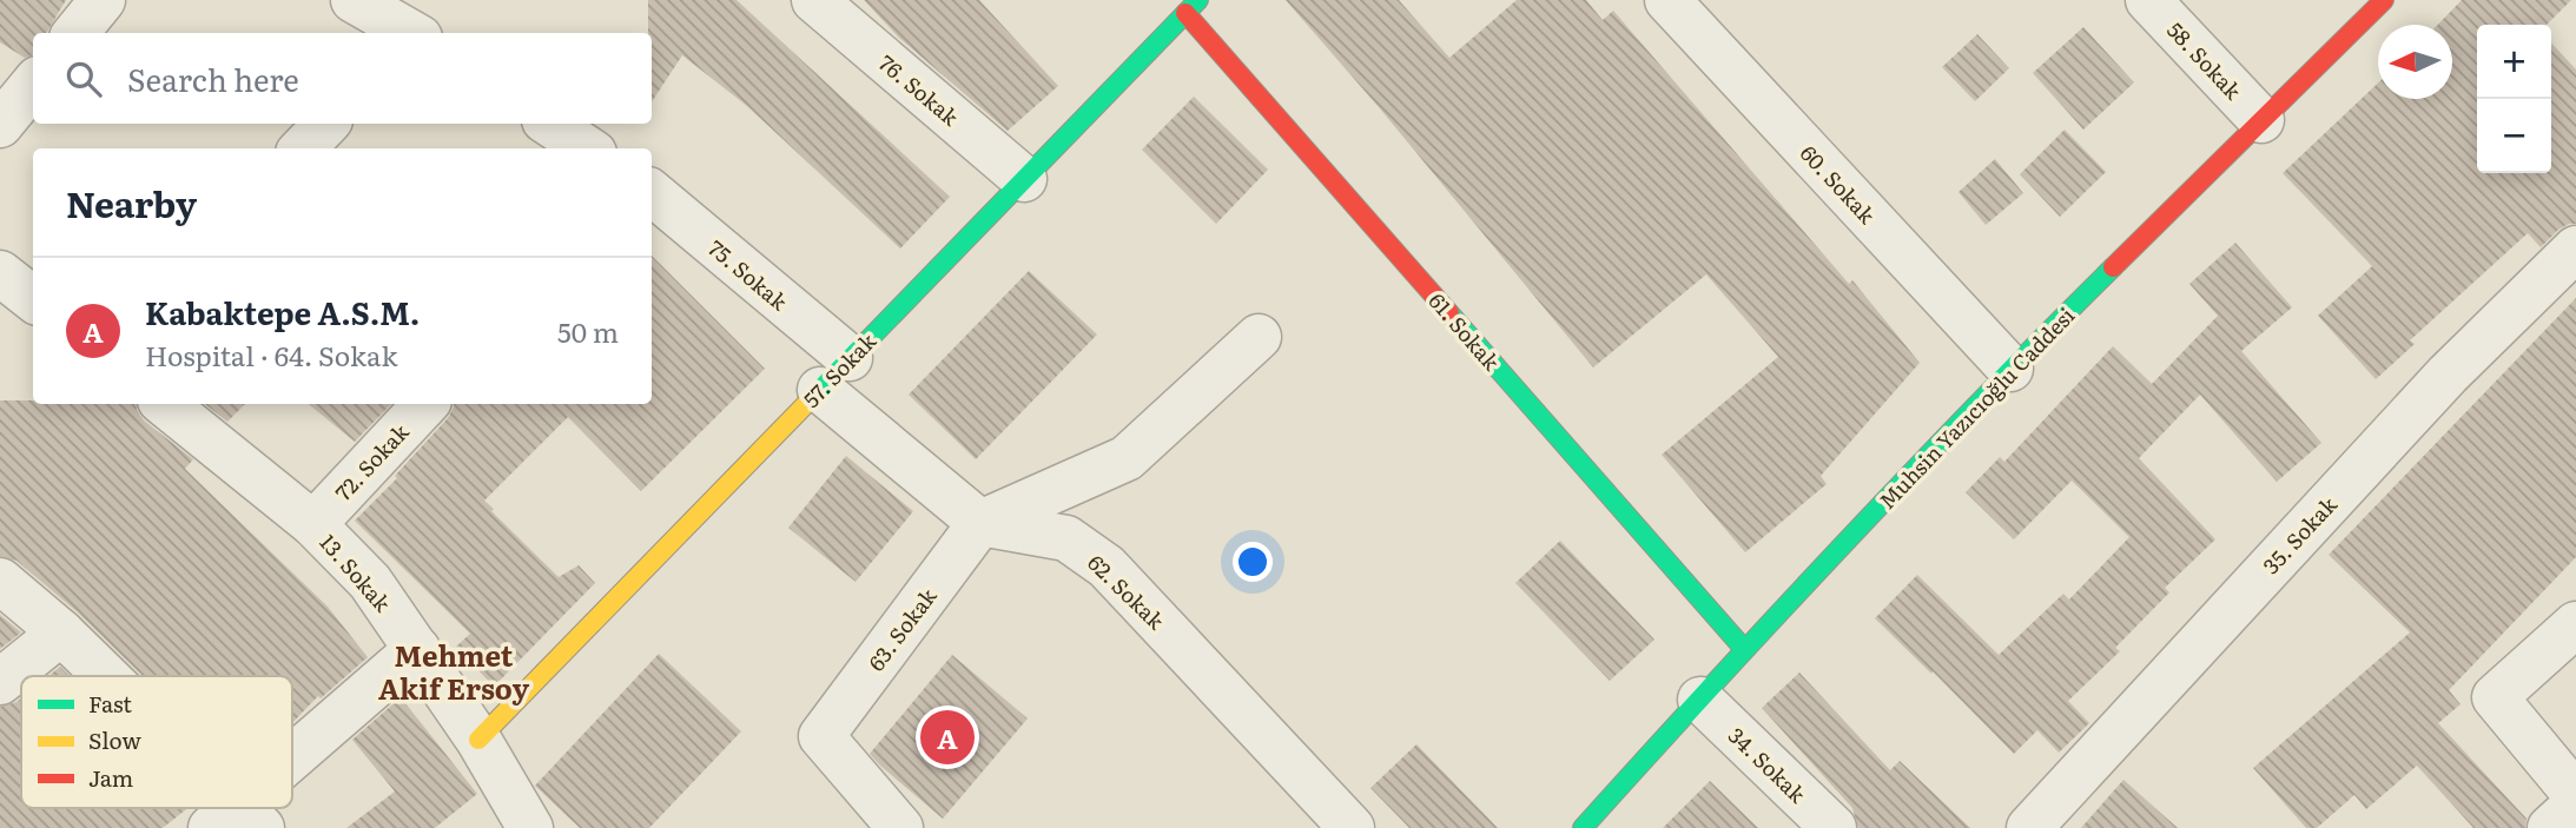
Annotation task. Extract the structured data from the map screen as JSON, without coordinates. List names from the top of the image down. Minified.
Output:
{"streets":{"street":["58. Sokak","76. Sokak","60. Sokak","75. Sokak","61. Sokak","57. Sokak","Muhsin Yazıcıoğlu Caddesi","72. Sokak","35. Sokak","13. Sokak","62. Sokak","63. Sokak","34. Sokak"]},"crossings":[["58. Sokak","Muhsin Yazıcıoğlu Caddesi"],["76. Sokak","57. Sokak"],["60. Sokak","Muhsin Yazıcıoğlu Caddesi"],["75. Sokak","57. Sokak"],["75. Sokak","62. Sokak"],["61. Sokak","57. Sokak"],["61. Sokak","Muhsin Yazıcıoğlu Caddesi"],["57. Sokak","13. Sokak"],["57. Sokak","62. Sokak"],["Muhsin Yazıcıoğlu Caddesi","34. Sokak"],["72. Sokak","13. Sokak"],["62. Sokak","63. Sokak"]],"districts":["Mehmet Akif Ersoy"],"legend":["Fast","Slow","Jam"],"north":"left","page":{"map_buttons":["+","−"],"search":"Search here","heading":"Nearby","list":[{"mark":"A","name":"Kabaktepe A.S.M.","note":"Hospital · 64. Sokak","value":"50 m"}],"pins":"A"}}
